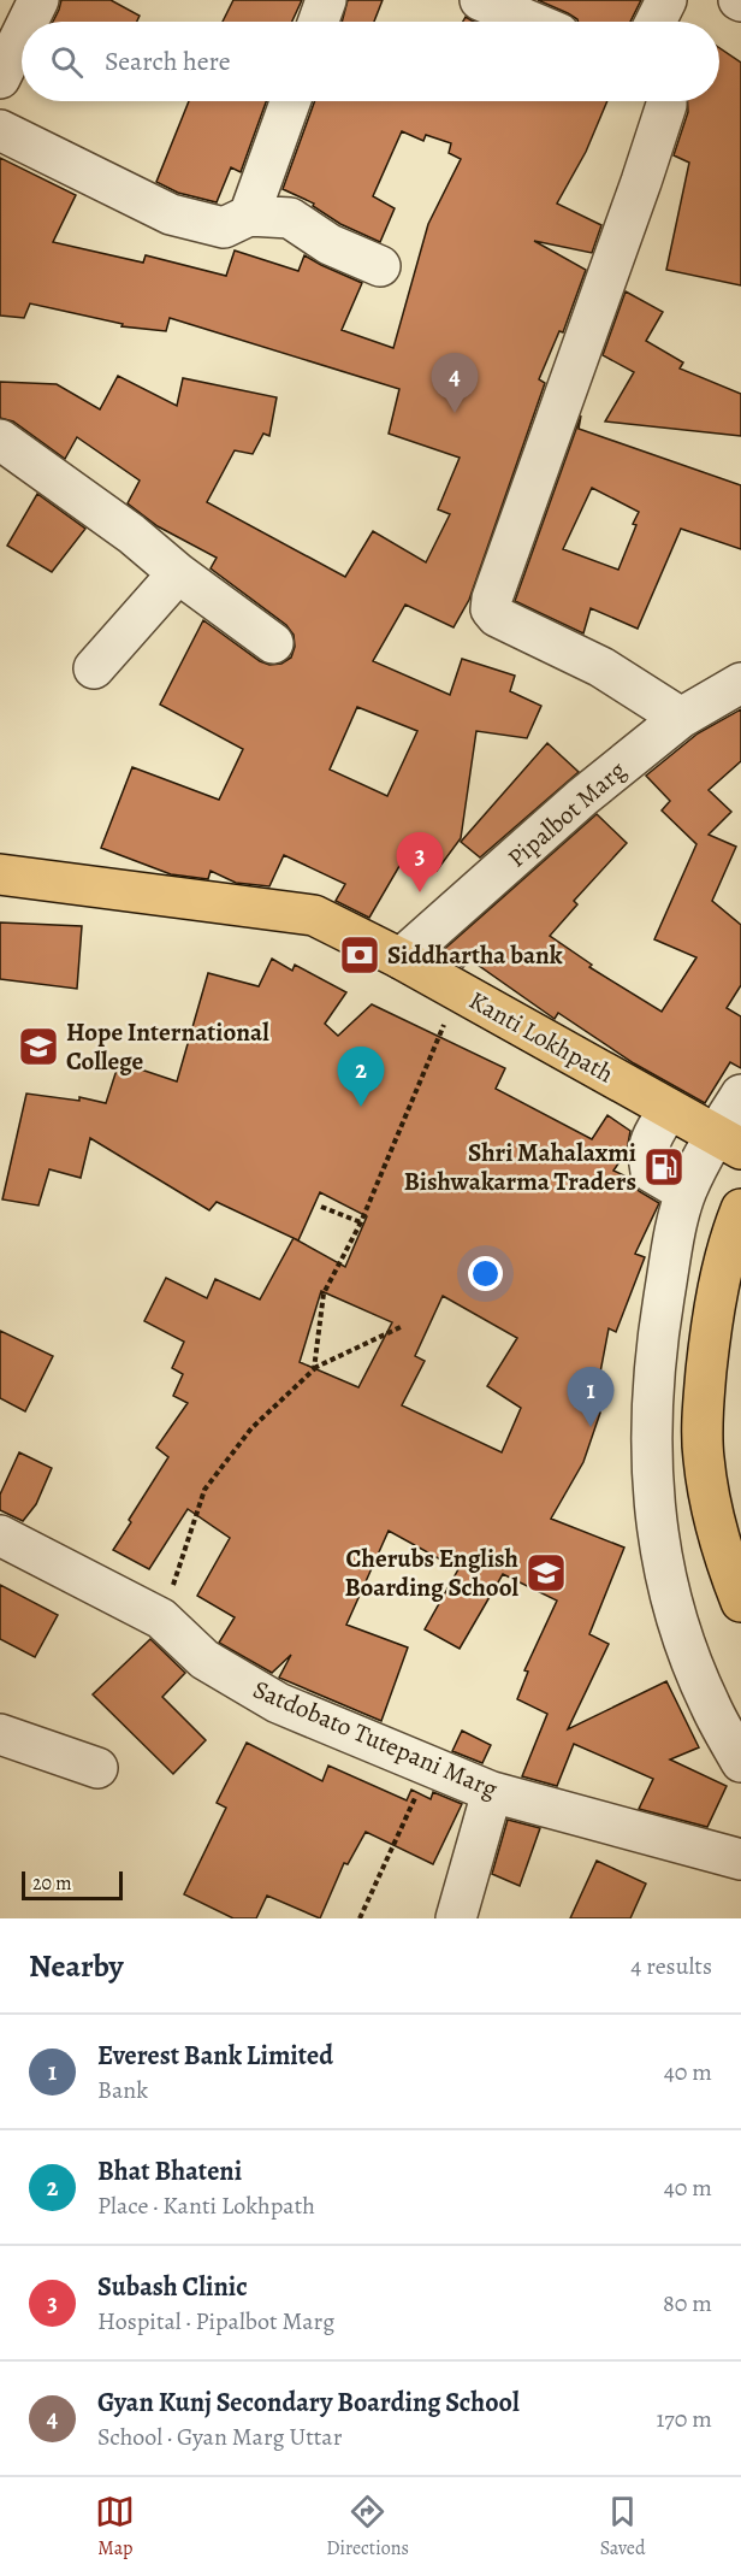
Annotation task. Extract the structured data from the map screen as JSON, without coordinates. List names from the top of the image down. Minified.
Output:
{"streets":{"main road":["Kanti Lokhpath"],"street":["Pipalbot Marg","Satdobato Tutepani Marg"]},"crossings":[["Pipalbot Marg","Kanti Lokhpath"]],"places":{"bank":["Siddhartha bank"],"school or university":["Hope International College","Cherubs English Boarding School"],"fuel station":["Shri Mahalaxmi Bishwakarma Traders"]},"scale_bar":"20 m","page":{"search":"Search here","pins":["4","3","2","1"],"scale":"20 m","heading":["Nearby","4 results"],"list":[{"mark":"1","name":"Everest Bank Limited","note":"Bank","value":"40 m"},{"mark":"2","name":"Bhat Bhateni","note":"Place · Kanti Lokhpath","value":"40 m"},{"mark":"3","name":"Subash Clinic","note":"Hospital · Pipalbot Marg","value":"80 m"},{"mark":"4","name":"Gyan Kunj Secondary Boarding School","note":"School · Gyan Marg Uttar","value":"170 m"}],"nav":["Map","Directions","Saved"]}}
